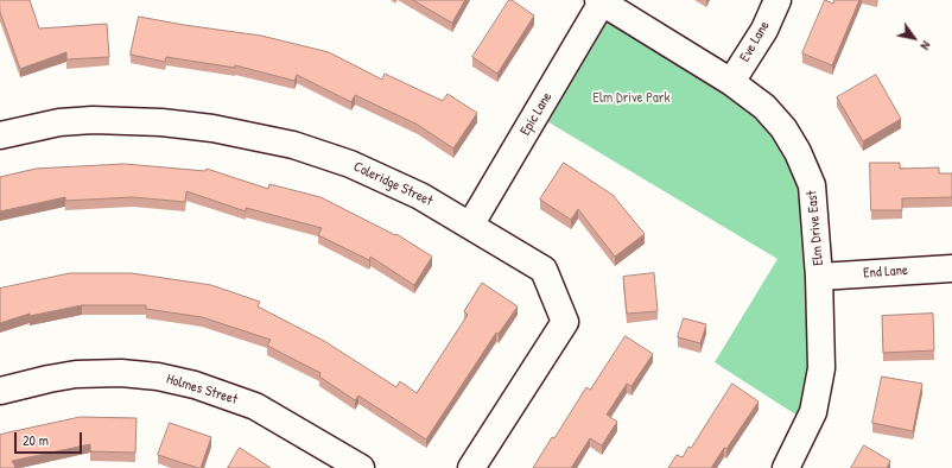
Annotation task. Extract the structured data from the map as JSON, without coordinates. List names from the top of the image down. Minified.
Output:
{"streets":{"street":["Eve Lane","Epic Lane","Coleridge Street","Elm Drive East","End Lane","Holmes Street"]},"crossings":[["Eve Lane","Elm Drive East"],["Epic Lane","Coleridge Street"],["Epic Lane","Elm Drive East"],["Elm Drive East","End Lane"]],"parks":["Elm Drive Park"],"scale_bar":"20 m","north":"bottom right"}
